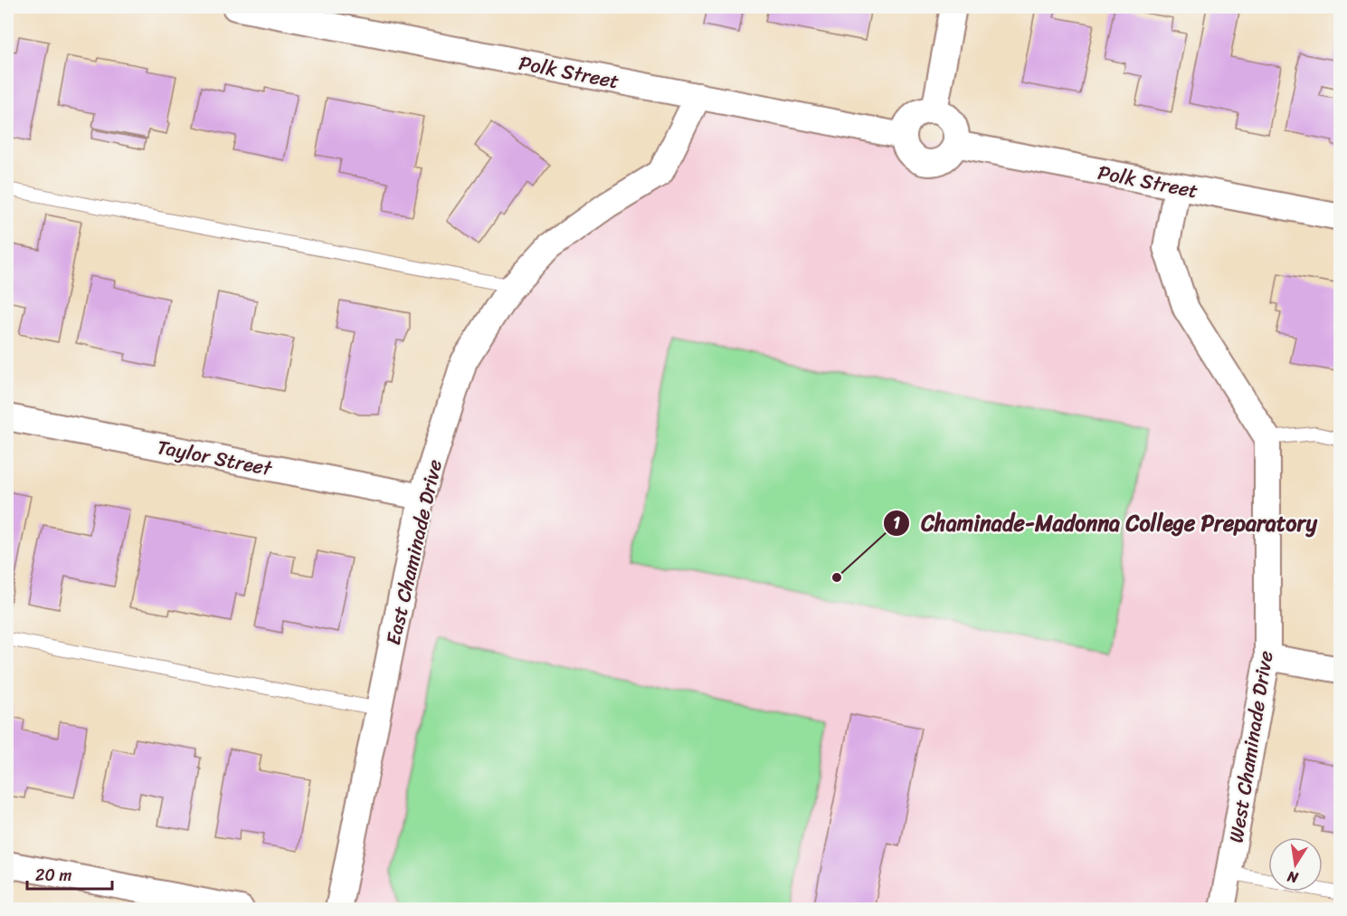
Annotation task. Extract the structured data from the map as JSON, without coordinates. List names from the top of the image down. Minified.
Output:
{"streets":{"street":["Polk Street","Taylor Street","East Chaminade Drive","West Chaminade Drive"]},"crossings":[["Polk Street","East Chaminade Drive"],["Taylor Street","East Chaminade Drive"]],"places":["Chaminade-Madonna College Preparatory"],"scale_bar":"20 m","north":"bottom"}
